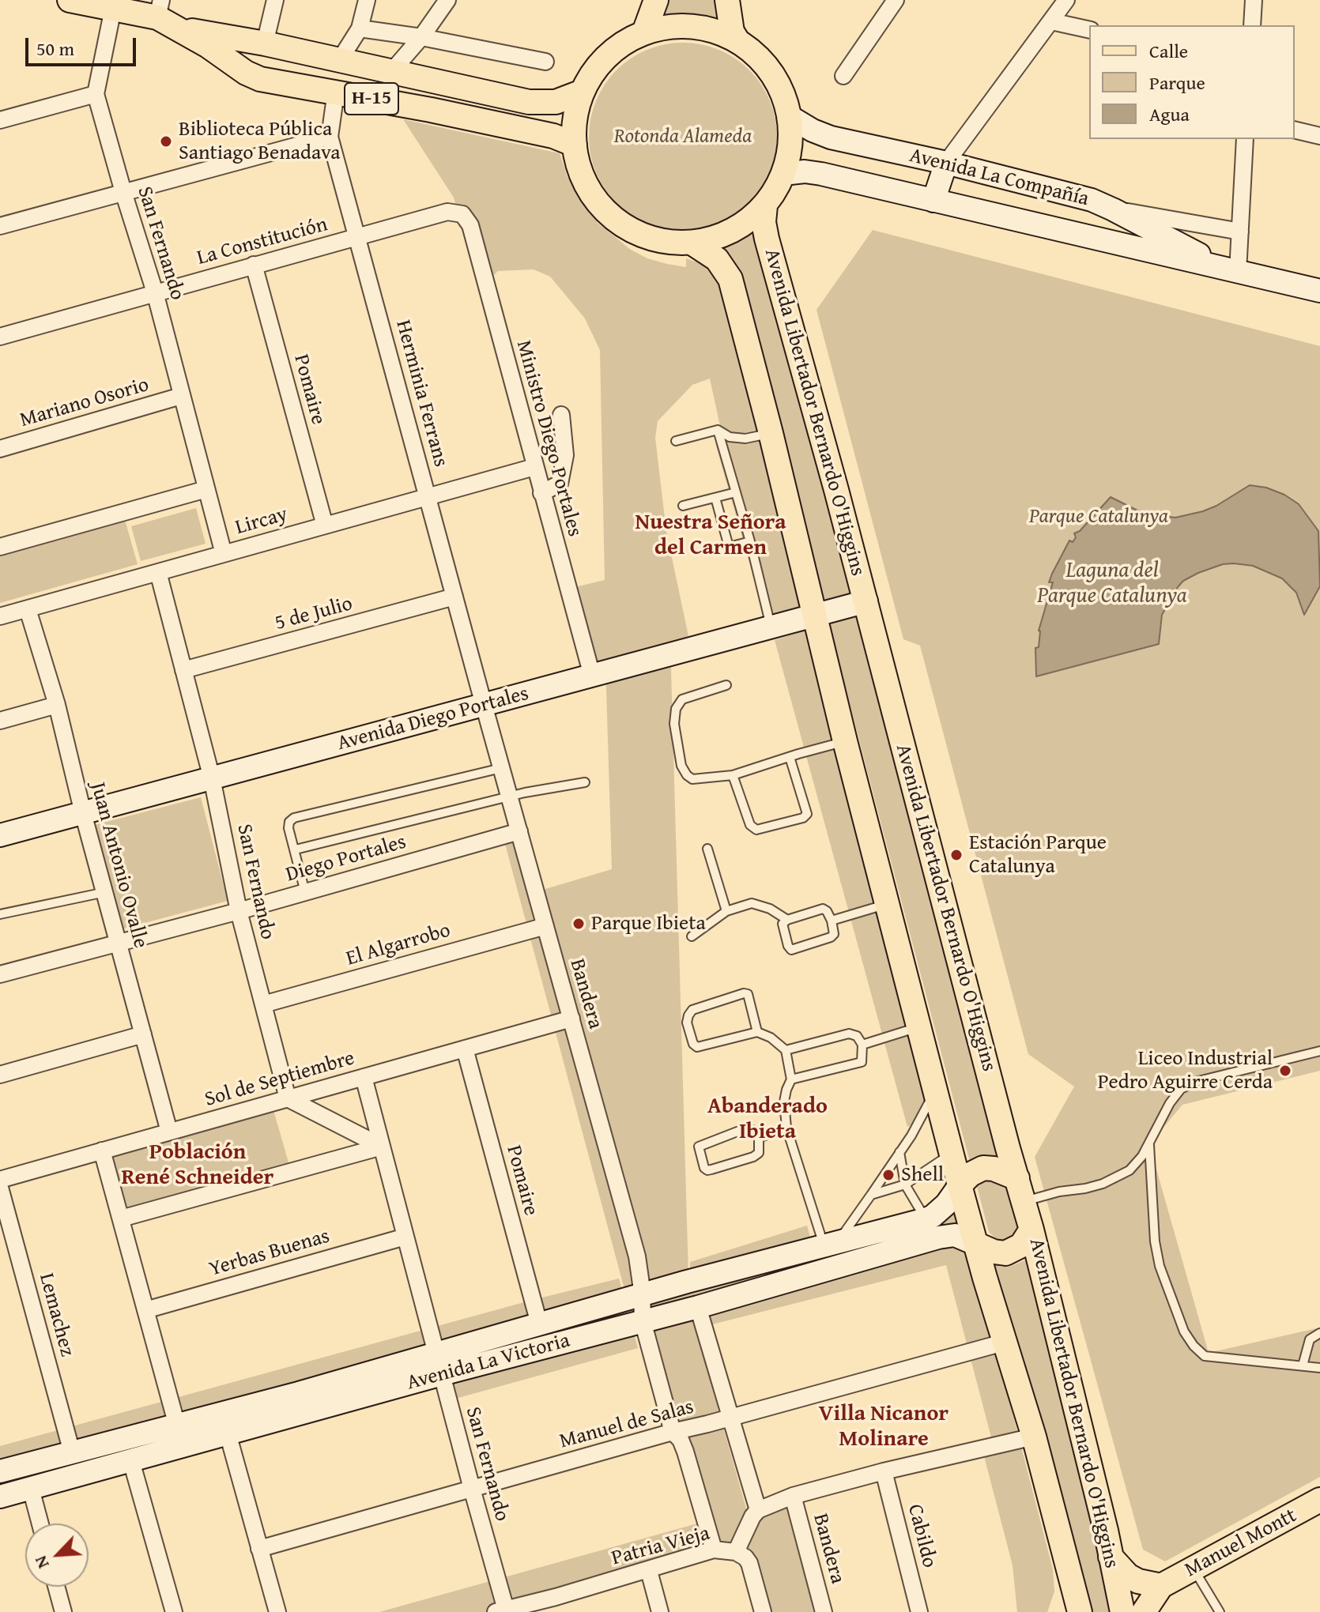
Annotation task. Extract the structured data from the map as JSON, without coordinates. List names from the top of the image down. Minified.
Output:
{"streets":{"main road":["H-15","Avenida La Compañía","Avenida Libertador Bernardo O'Higgins","Avenida Diego Portales","Avenida La Victoria","Manuel Montt"],"street":["La Constitución","San Fernando","Pomaire","Herminia Ferrans","Mariano Osorio","Ministro Diego Portales","Lircay","5 de Julio","Diego Portales","Juan Antonio Ovalle","El Algarrobo","Bandera","Sol de Septiembre","Yerbas Buenas","Lemachez","Manuel de Salas","Cabildo","Patria Vieja"]},"crossings":[["H-15","Avenida La Compañía"],["H-15","San Fernando"],["H-15","Herminia Ferrans"],["H-15","Avenida Libertador Bernardo O'Higgins"],["Avenida La Compañía","Avenida Libertador Bernardo O'Higgins"],["La Constitución","San Fernando"],["La Constitución","Pomaire"],["La Constitución","Herminia Ferrans"],["La Constitución","Ministro Diego Portales"],["San Fernando","Mariano Osorio"],["San Fernando","Lircay"],["San Fernando","5 de Julio"],["San Fernando","Avenida Diego Portales"],["San Fernando","Diego Portales"],["San Fernando","El Algarrobo"],["San Fernando","Sol de Septiembre"],["San Fernando","Yerbas Buenas"],["San Fernando","Avenida La Victoria"],["San Fernando","Manuel de Salas"],["San Fernando","Patria Vieja"],["Pomaire","Lircay"],["Pomaire","Sol de Septiembre"],["Pomaire","Avenida La Victoria"],["Herminia Ferrans","Lircay"],["Herminia Ferrans","5 de Julio"],["Herminia Ferrans","Avenida Diego Portales"],["Herminia Ferrans","Bandera"],["Avenida Libertador Bernardo O'Higgins","Avenida Diego Portales"],["Avenida Libertador Bernardo O'Higgins","Avenida La Victoria"],["Avenida Libertador Bernardo O'Higgins","Manuel de Salas"],["Avenida Libertador Bernardo O'Higgins","Manuel Montt"],["Ministro Diego Portales","Lircay"],["Ministro Diego Portales","Avenida Diego Portales"],["Lircay","Juan Antonio Ovalle"],["Avenida Diego Portales","Juan Antonio Ovalle"],["Avenida Diego Portales","Bandera"],["Diego Portales","Juan Antonio Ovalle"],["Diego Portales","Bandera"],["Juan Antonio Ovalle","Sol de Septiembre"],["El Algarrobo","Bandera"],["Bandera","Sol de Septiembre"],["Bandera","Avenida La Victoria"],["Bandera","Manuel de Salas"],["Bandera","Patria Vieja"],["Lemachez","Avenida La Victoria"]],"districts":["Nuestra Señora del Carmen","Abanderado Ibieta","Población René Schneider","Villa Nicanor Molinare"],"water":["Laguna del Parque Catalunya"],"parks":["Rotonda Alameda","Parque Catalunya"],"places":["Biblioteca Pública Santiago Benadava","Estación Parque Catalunya","Parque Ibieta","Liceo Industrial Pedro Aguirre Cerda","Shell"],"legend":["Calle","Parque","Agua"],"scale_bar":"50 m","north":"bottom left"}
